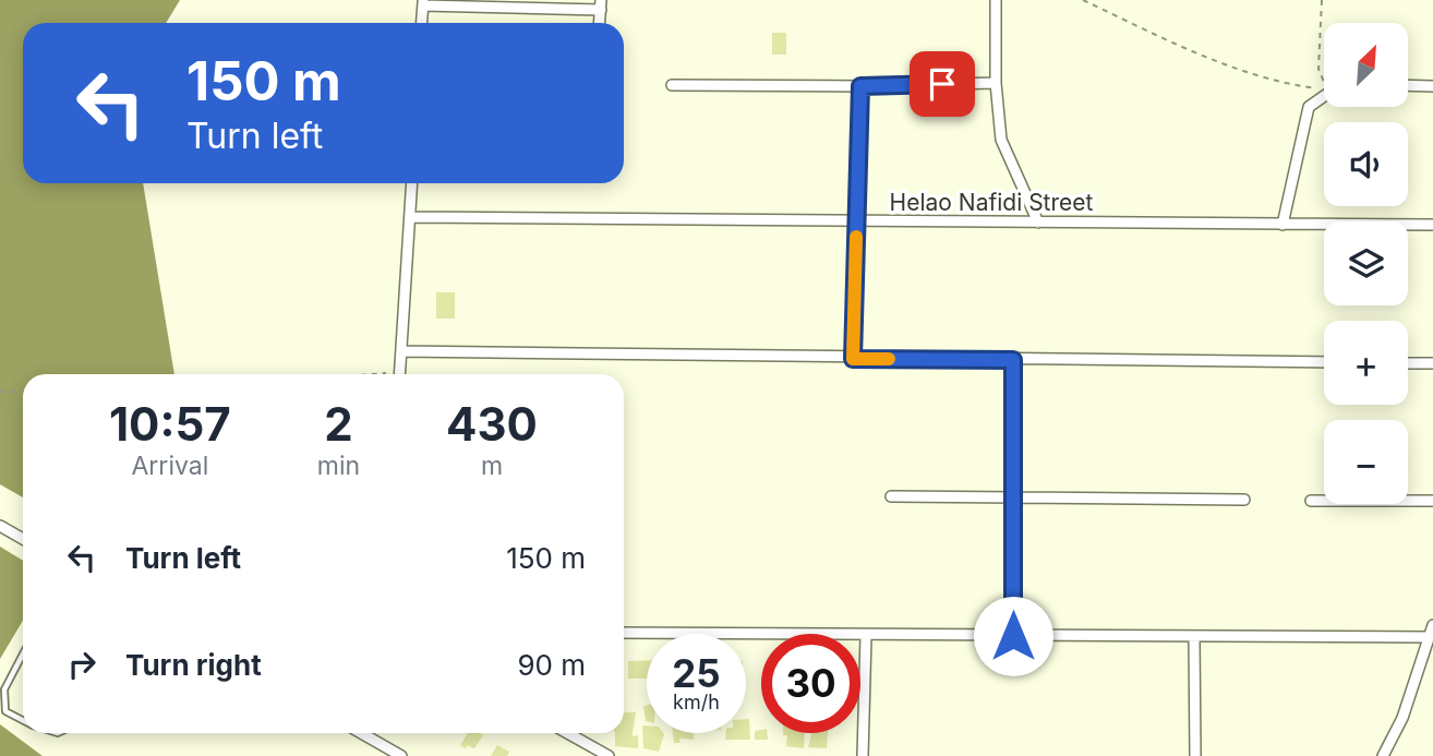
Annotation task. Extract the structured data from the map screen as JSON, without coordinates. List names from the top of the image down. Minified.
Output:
{"streets":{"street":["Helao Nafidi Street"]},"north":"top right","page":{"map_buttons":["+","−"],"turn":["150 m","Turn left"],"eta":["10:57","Arrival","2","min","430","m"],"list":[{"name":"Turn left","value":"150 m"},{"name":"Turn right","value":"90 m"}],"speed":"25 km/h","limit":"30"}}
